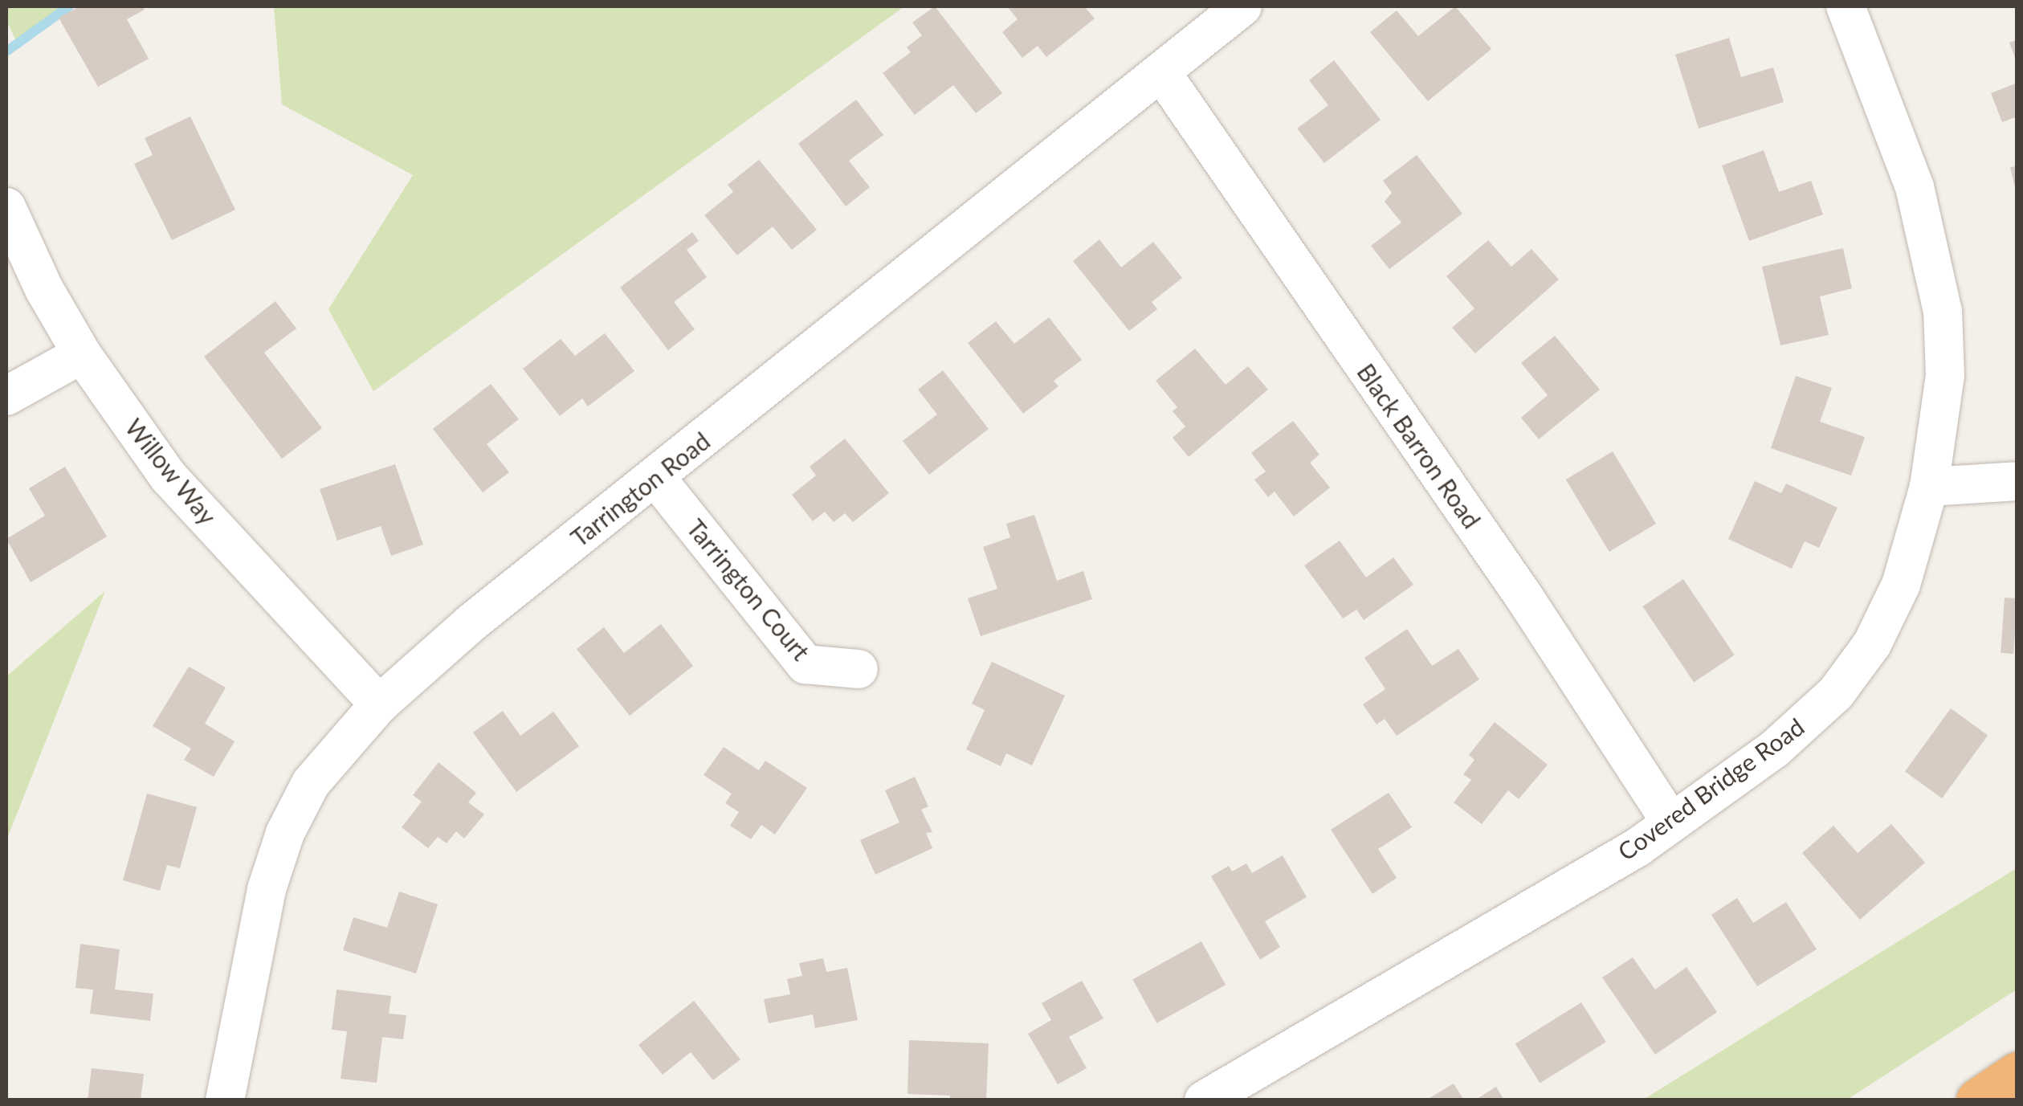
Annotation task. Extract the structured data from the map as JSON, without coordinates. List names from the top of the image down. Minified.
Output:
{"streets":{"street":["Black Barron Road","Willow Way","Tarrington Road","Tarrington Court","Covered Bridge Road"]},"crossings":[["Black Barron Road","Tarrington Road"],["Black Barron Road","Covered Bridge Road"],["Willow Way","Tarrington Road"],["Tarrington Road","Tarrington Court"]]}
